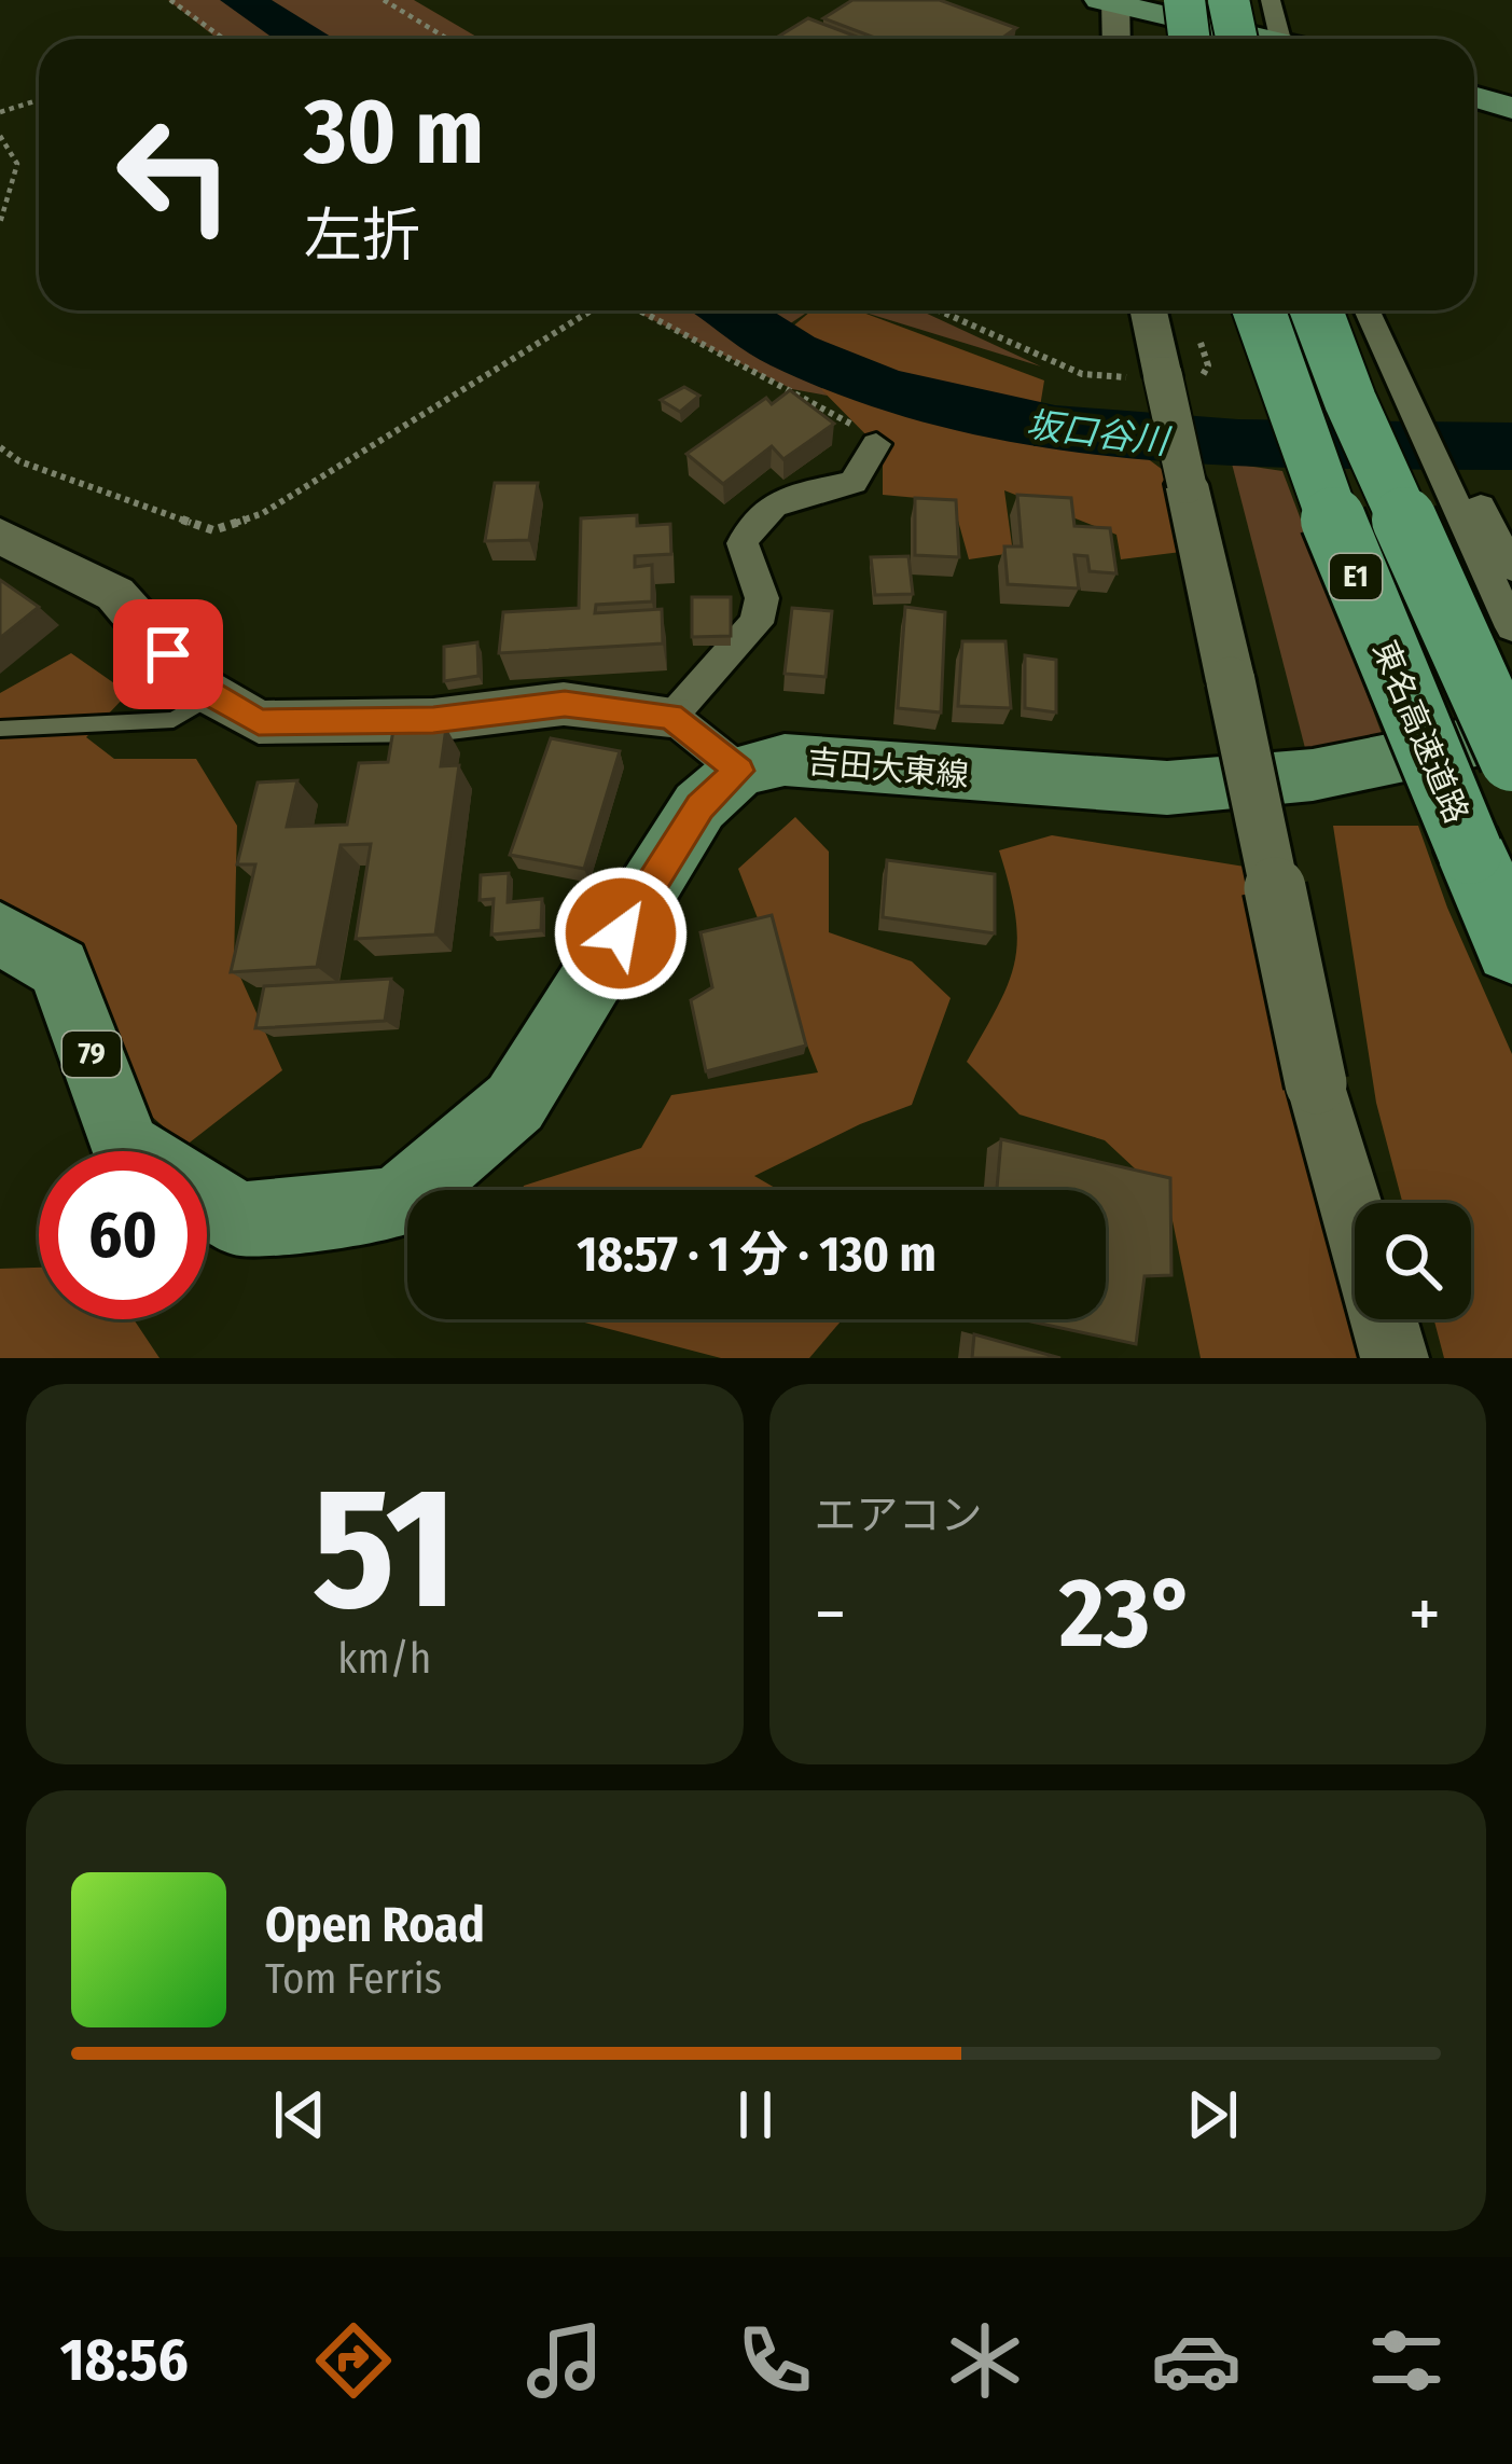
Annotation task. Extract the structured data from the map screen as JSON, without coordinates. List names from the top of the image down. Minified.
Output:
{"streets":{"highway":["E1","東名高速道路"],"main road":["吉田大東線","79"]},"crossings":[["吉田大東線","79"]],"water":["坂口谷川"],"page":{"turn":["30 m","左折"],"limit":"60","trip":"18:57 · 1 分 · 130 m","tile":[["51","km/h"],"エアコン"],"heat":["−","23°","+"],"song":["Open Road","Tom Ferris"],"tabs":"18:56"}}
